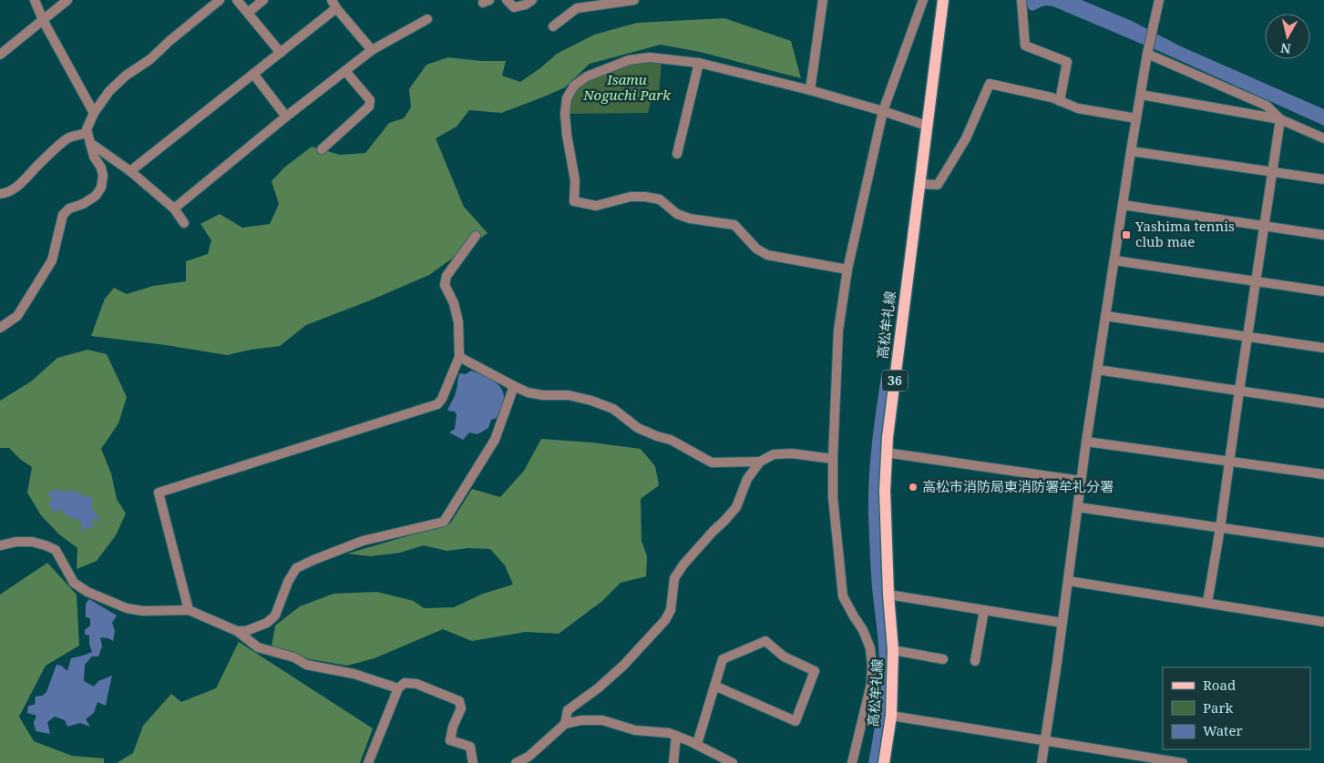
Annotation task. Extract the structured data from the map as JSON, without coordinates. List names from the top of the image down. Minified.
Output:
{"streets":{"main road":["高松牟礼線","36"]},"parks":["Isamu Noguchi Park"],"places":{"transit":["Yashima tennis club mae"],"other":["高松市消防局東消防署牟礼分署"]},"legend":["Road","Park","Water"],"north":"bottom"}
